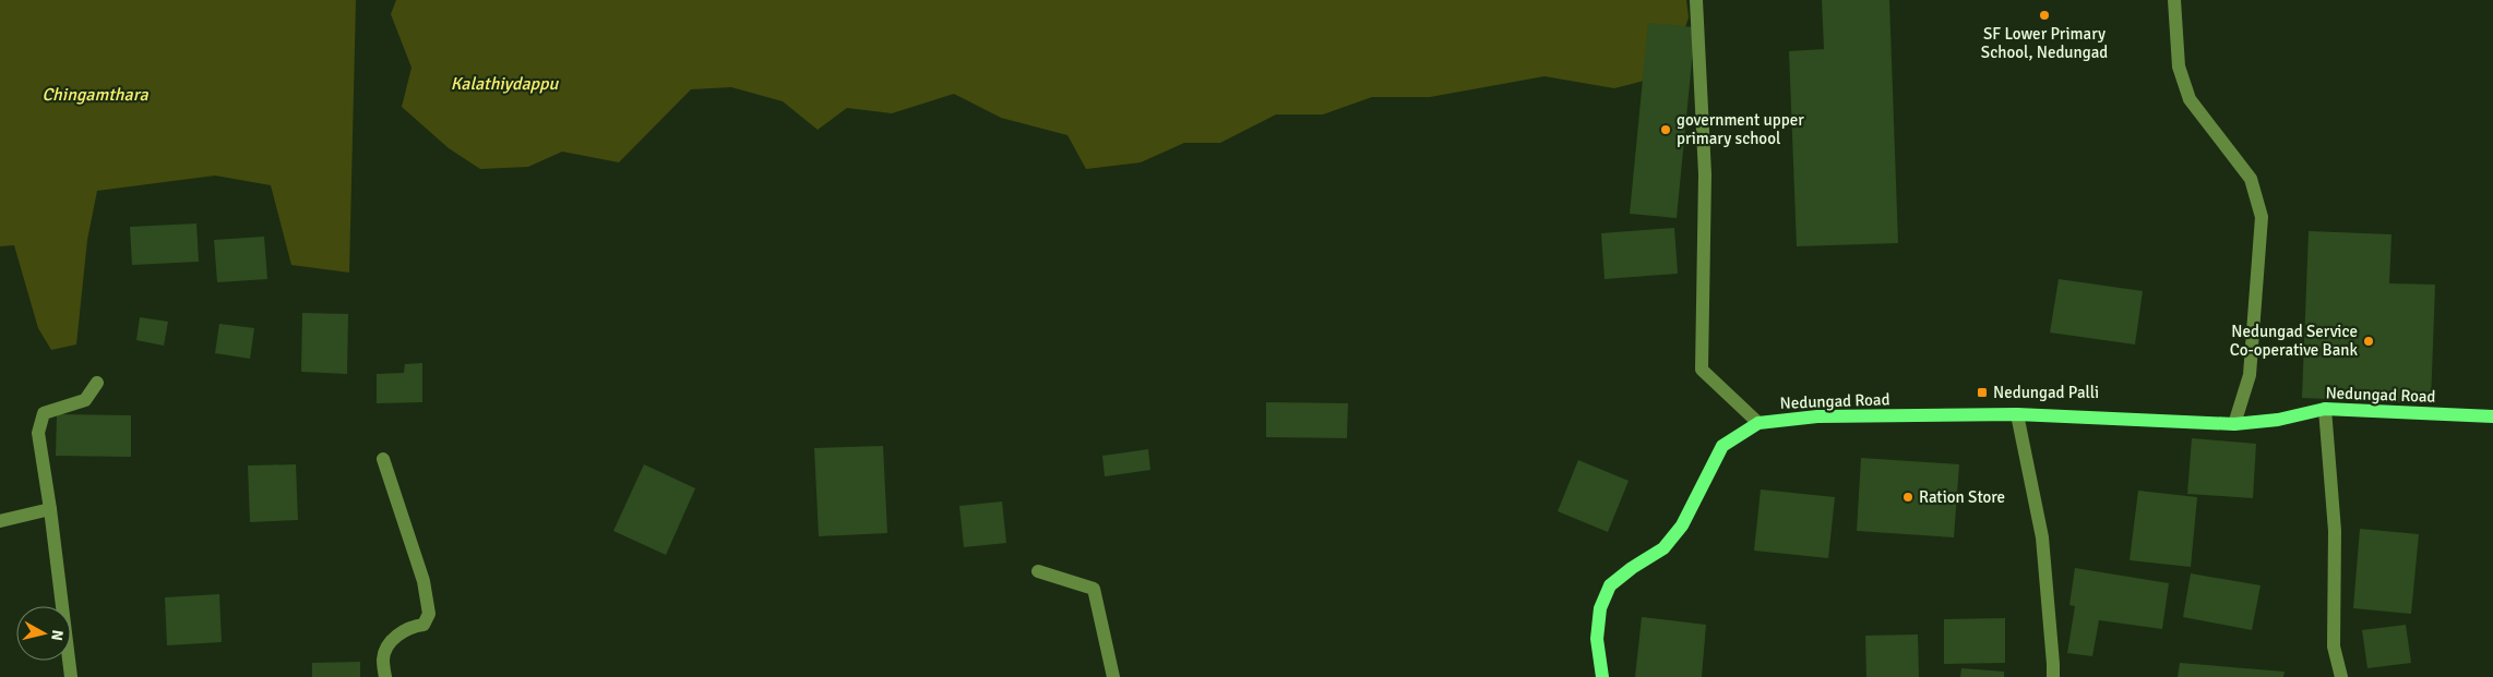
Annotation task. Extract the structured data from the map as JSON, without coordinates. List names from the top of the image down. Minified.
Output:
{"streets":{"main road":["Nedungad Road"]},"water":["Kalathiydappu","Chingamthara"],"places":{"other":["SF Lower Primary School, Nedungad","government upper primary school","Nedungad Service Co-operative Bank","Ration Store"],"transit":["Nedungad Palli"]},"north":"right"}
